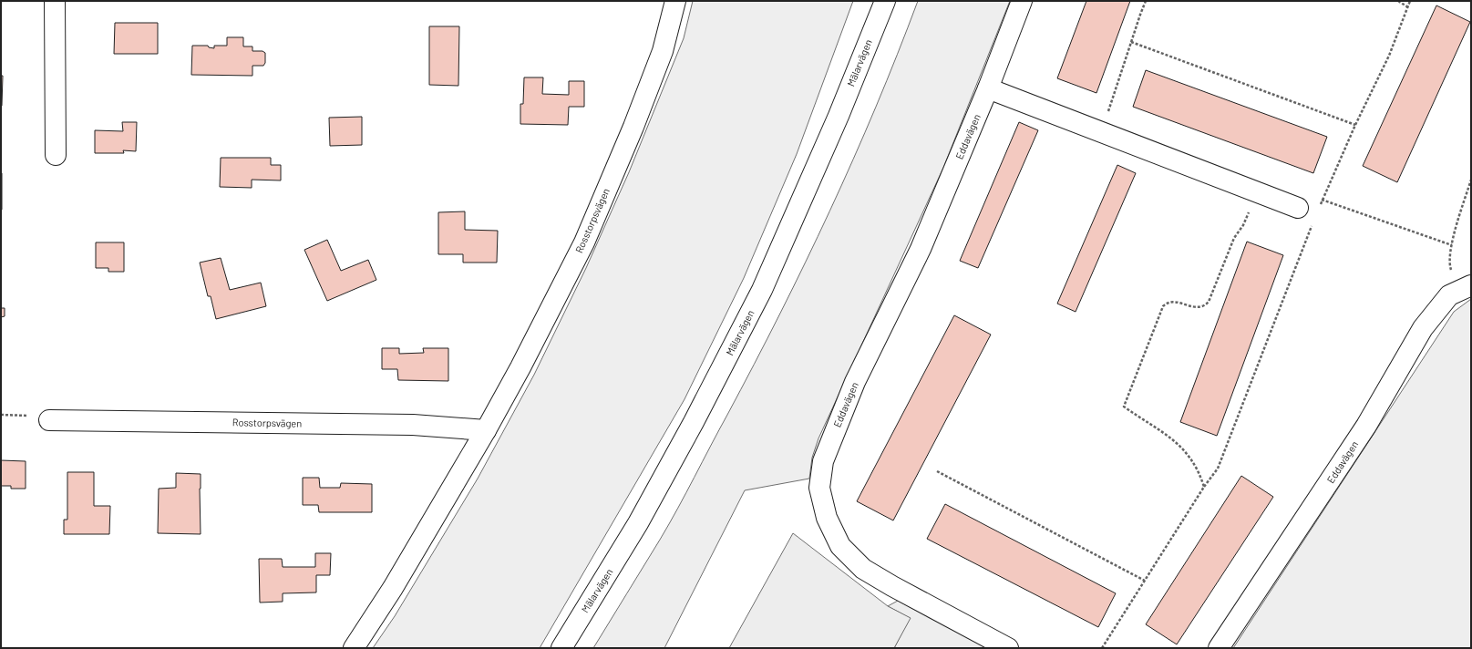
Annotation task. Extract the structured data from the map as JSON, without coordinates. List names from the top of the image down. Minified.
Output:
{"streets":{"street":["Mälarvägen","Eddavägen","Rosstorpsvägen"]}}
